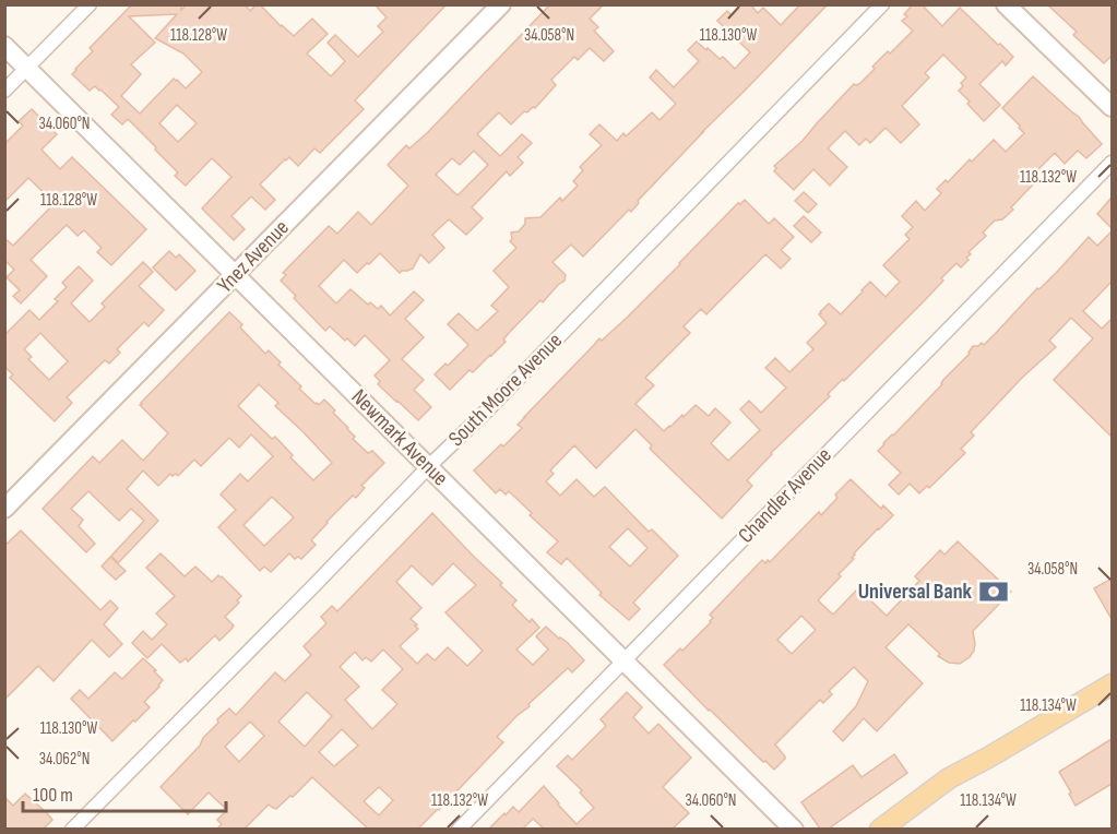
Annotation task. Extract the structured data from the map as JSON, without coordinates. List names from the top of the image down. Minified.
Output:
{"streets":{"street":["Ynez Avenue","South Moore Avenue","Newmark Avenue","Chandler Avenue"]},"crossings":[["Ynez Avenue","Newmark Avenue"],["South Moore Avenue","Newmark Avenue"],["Newmark Avenue","Chandler Avenue"]],"places":{"bank":["Universal Bank"]},"scale_bar":"100 m","coordinates":["118.128°W","34.058°N","118.130°W","34.060°N","118.132°W","118.134°W","34.062°N"]}
